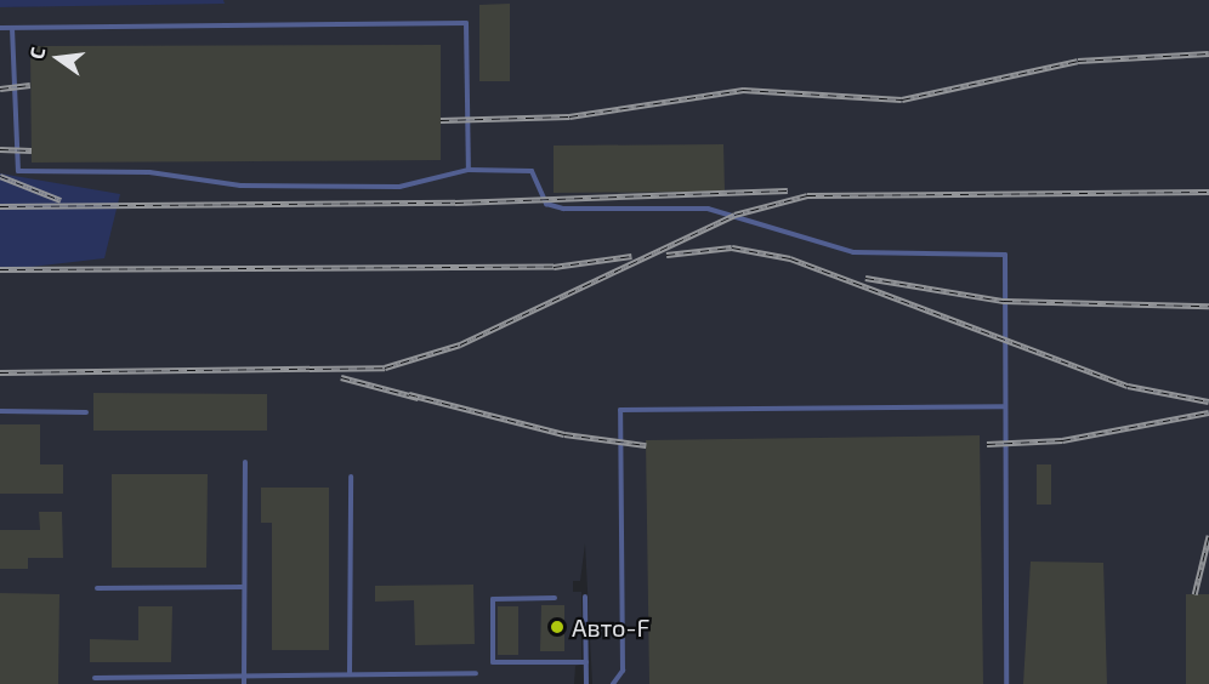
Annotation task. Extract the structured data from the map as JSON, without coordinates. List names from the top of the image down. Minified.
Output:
{"places":["Авто-F"],"north":"left"}
